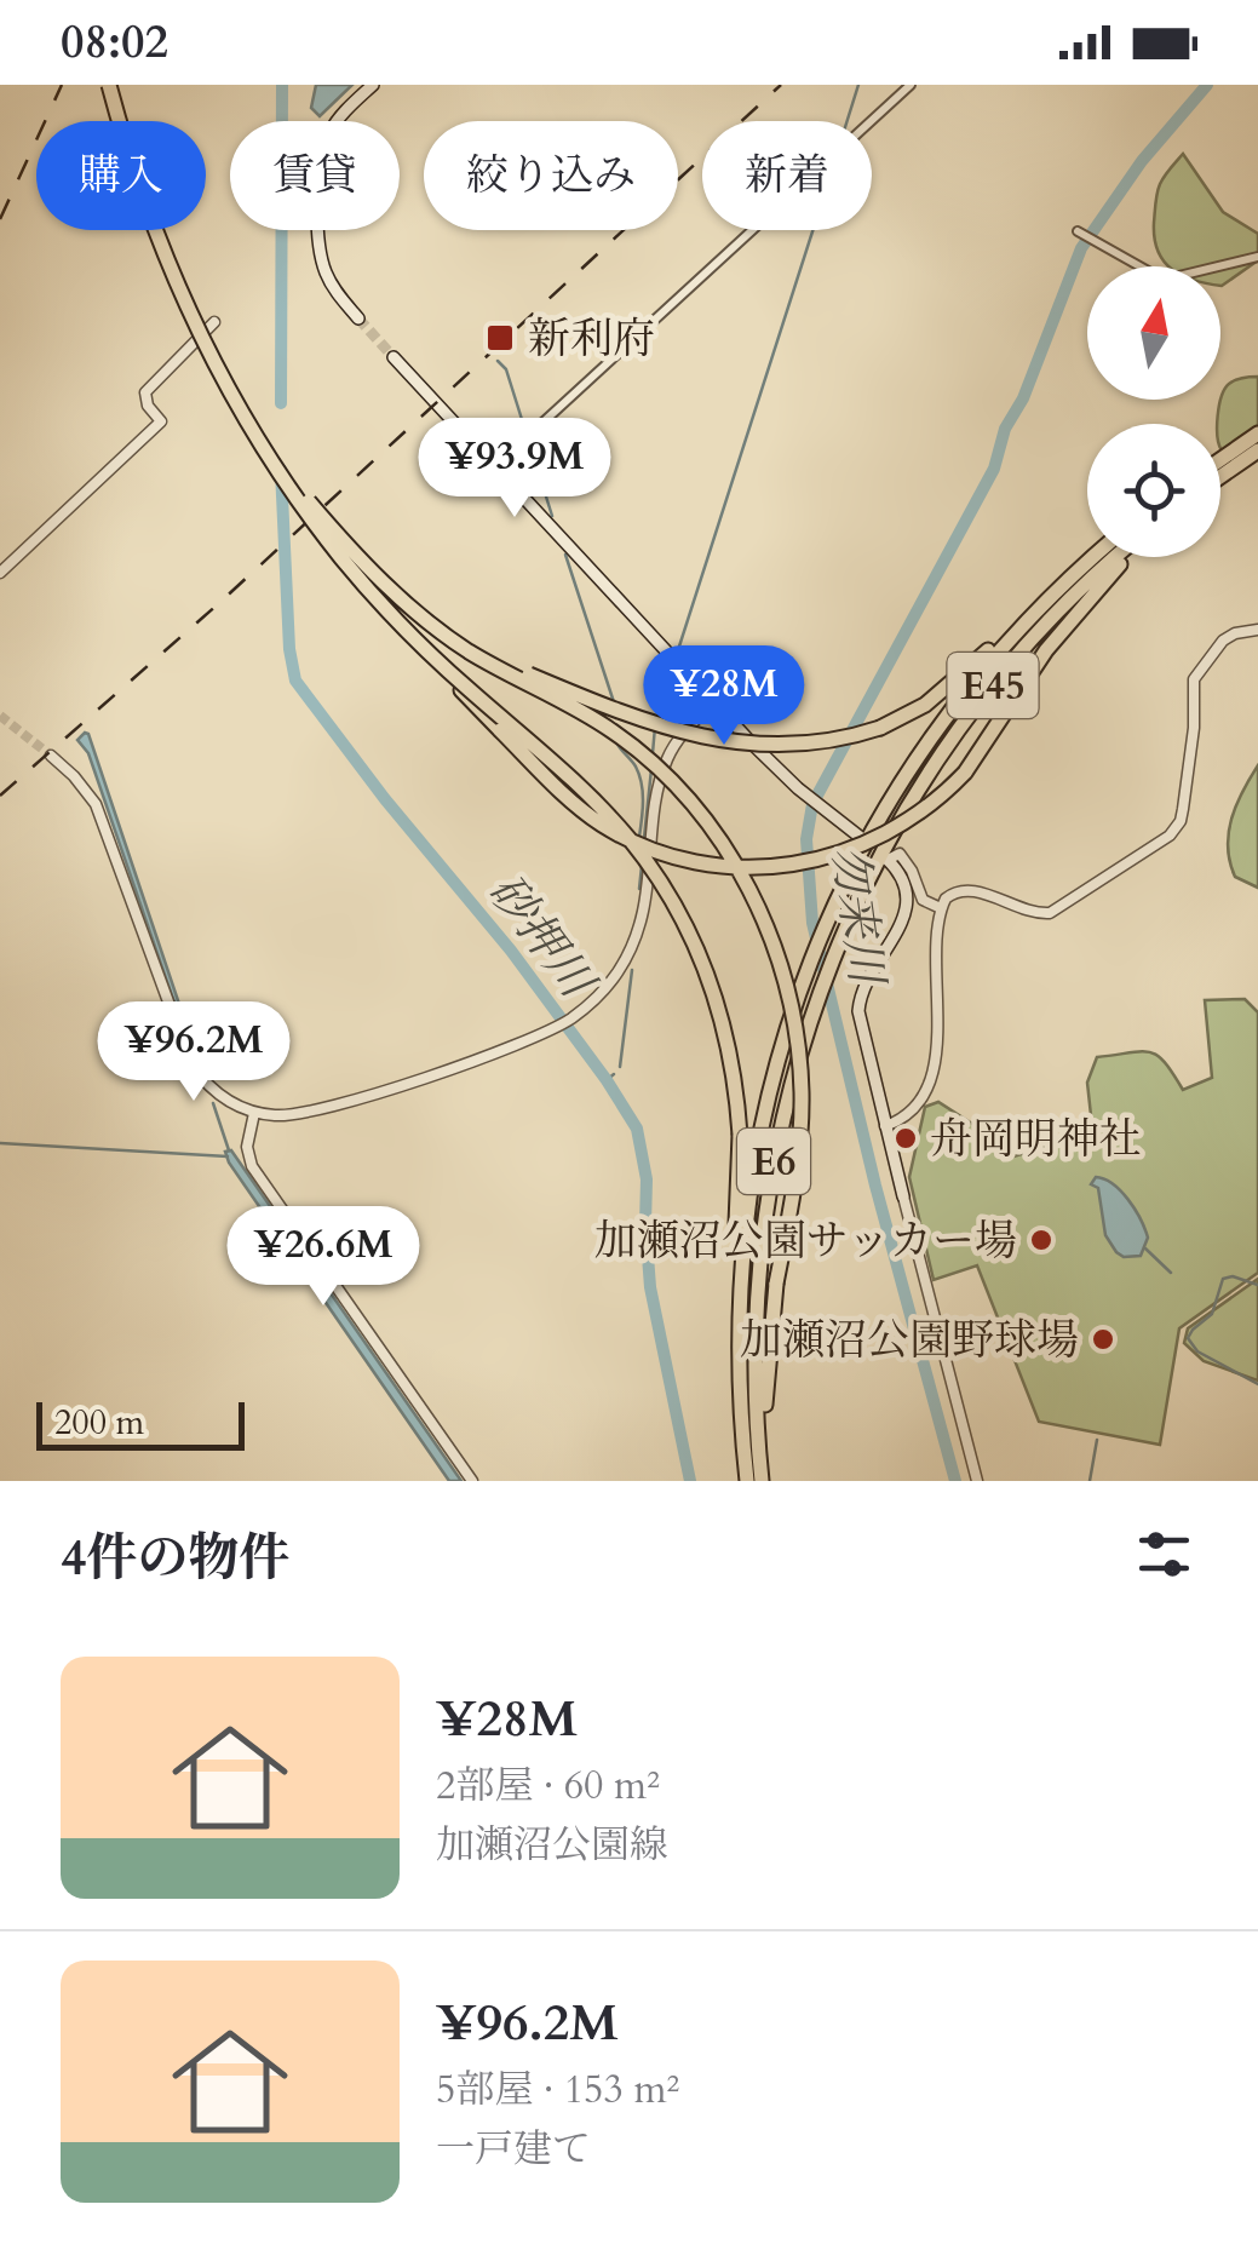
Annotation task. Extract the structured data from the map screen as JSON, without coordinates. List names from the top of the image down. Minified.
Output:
{"streets":{"highway":["E45","E6"]},"crossings":[["E45","E6"]],"water":["勿来川","砂押川"],"places":{"transit":["新利府"],"other":["舟岡明神社","加瀬沼公園サッカー場","加瀬沼公園野球場"]},"scale_bar":"200 m","north":"top","page":{"status":"08:02","chip":["購入","賃貸","絞り込み","新着"],"price":["¥93.9M","¥28M","¥96.2M","¥26.6M"],"scale":"200 m","heading":"4件の物件","list":[{"name":"¥28M","note":"2部屋 · 60 m² · 加瀬沼公園線"},{"name":"¥96.2M","note":"5部屋 · 153 m² · 一戸建て"}]}}
